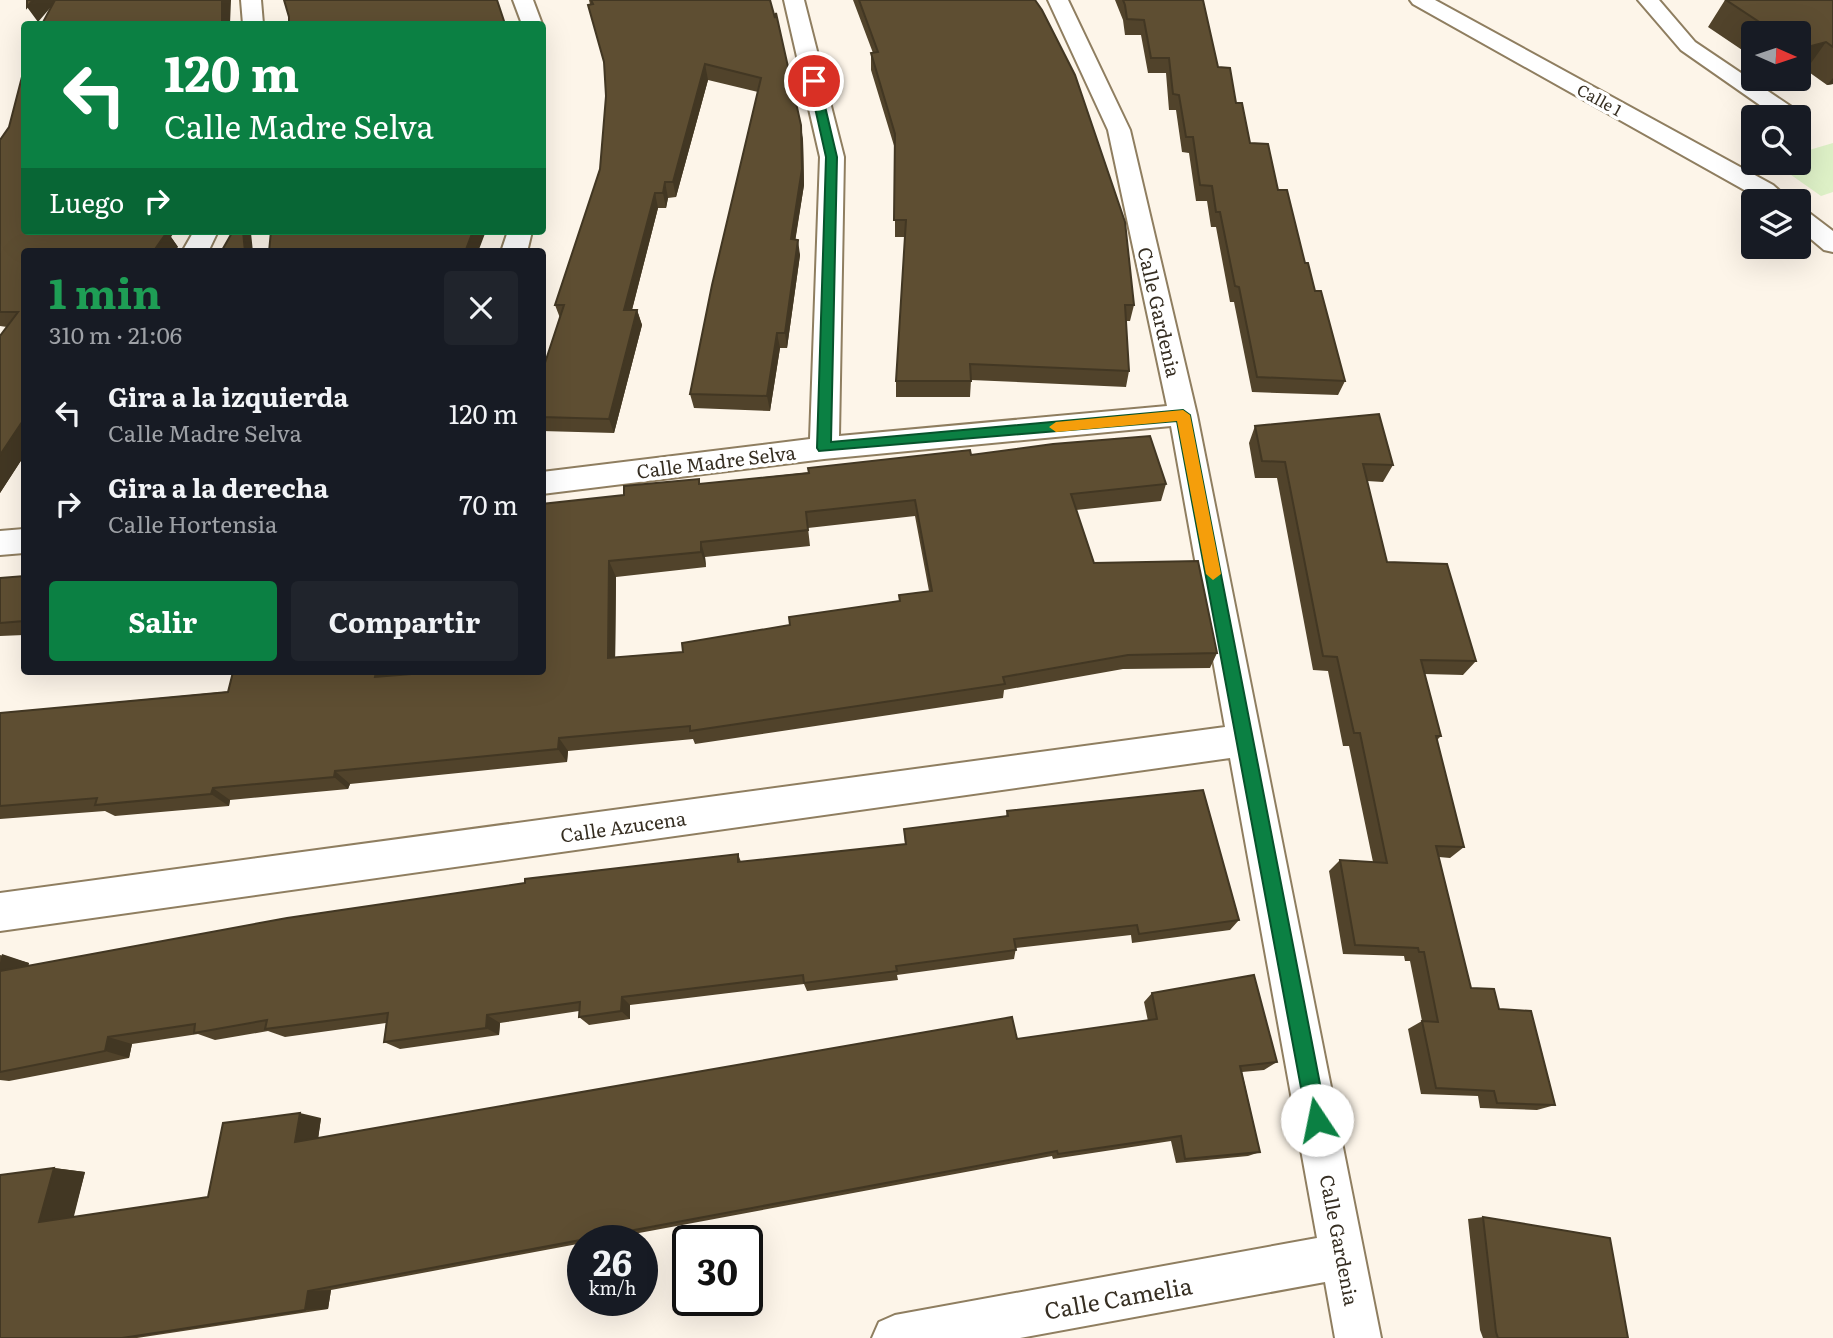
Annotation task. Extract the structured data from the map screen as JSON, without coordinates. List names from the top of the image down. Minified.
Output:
{"streets":{"street":["Calle 1","Calle Gardenia","Calle Madre Selva","Calle Azucena","Calle Camelia"]},"crossings":[["Calle Gardenia","Calle Madre Selva"],["Calle Gardenia","Calle Azucena"],["Calle Gardenia","Calle Camelia"]],"north":"right","page":{"turn":["120 m","Calle Madre Selva"],"then":"Luego","heading":["1 min","310 m · 21:06"],"list":[{"name":"Gira a la izquierda","note":"Calle Madre Selva","value":"120 m"},{"name":"Gira a la derecha","note":"Calle Hortensia","value":"70 m"}],"buttons":["Salir","Compartir"],"speed":"26 km/h","limit":"30"}}
